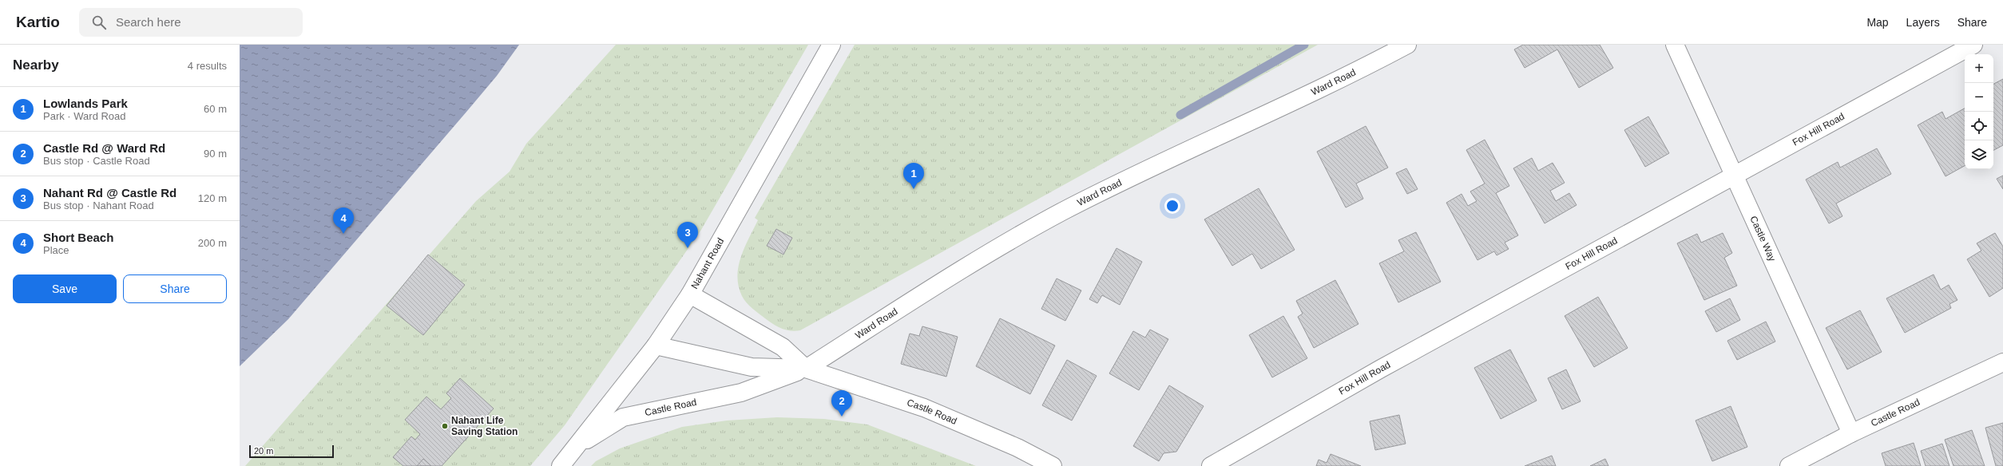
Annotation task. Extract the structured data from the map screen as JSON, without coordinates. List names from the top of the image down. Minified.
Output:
{"streets":{"street":["Ward Road","Fox Hill Road","Castle Way","Nahant Road","Castle Road"]},"crossings":[["Ward Road","Castle Road"],["Fox Hill Road","Castle Way"],["Castle Way","Castle Road"],["Nahant Road","Castle Road"]],"places":["Nahant Life Saving Station"],"scale_bar":"20 m","page":{"header":"Kartio","search":"Search here","nav":["Map","Layers","Share"],"heading":["Nearby","4 results"],"map_buttons":["+","−"],"list":[{"mark":"1","name":"Lowlands Park","note":"Park · Ward Road","value":"60 m"},{"mark":"2","name":"Castle Rd @ Ward Rd","note":"Bus stop · Castle Road","value":"90 m"},{"mark":"3","name":"Nahant Rd @ Castle Rd","note":"Bus stop · Nahant Road","value":"120 m"},{"mark":"4","name":"Short Beach","note":"Place","value":"200 m"}],"pins":["1","4","3","2"],"buttons":["Save","Share"],"scale":"20 m"}}
